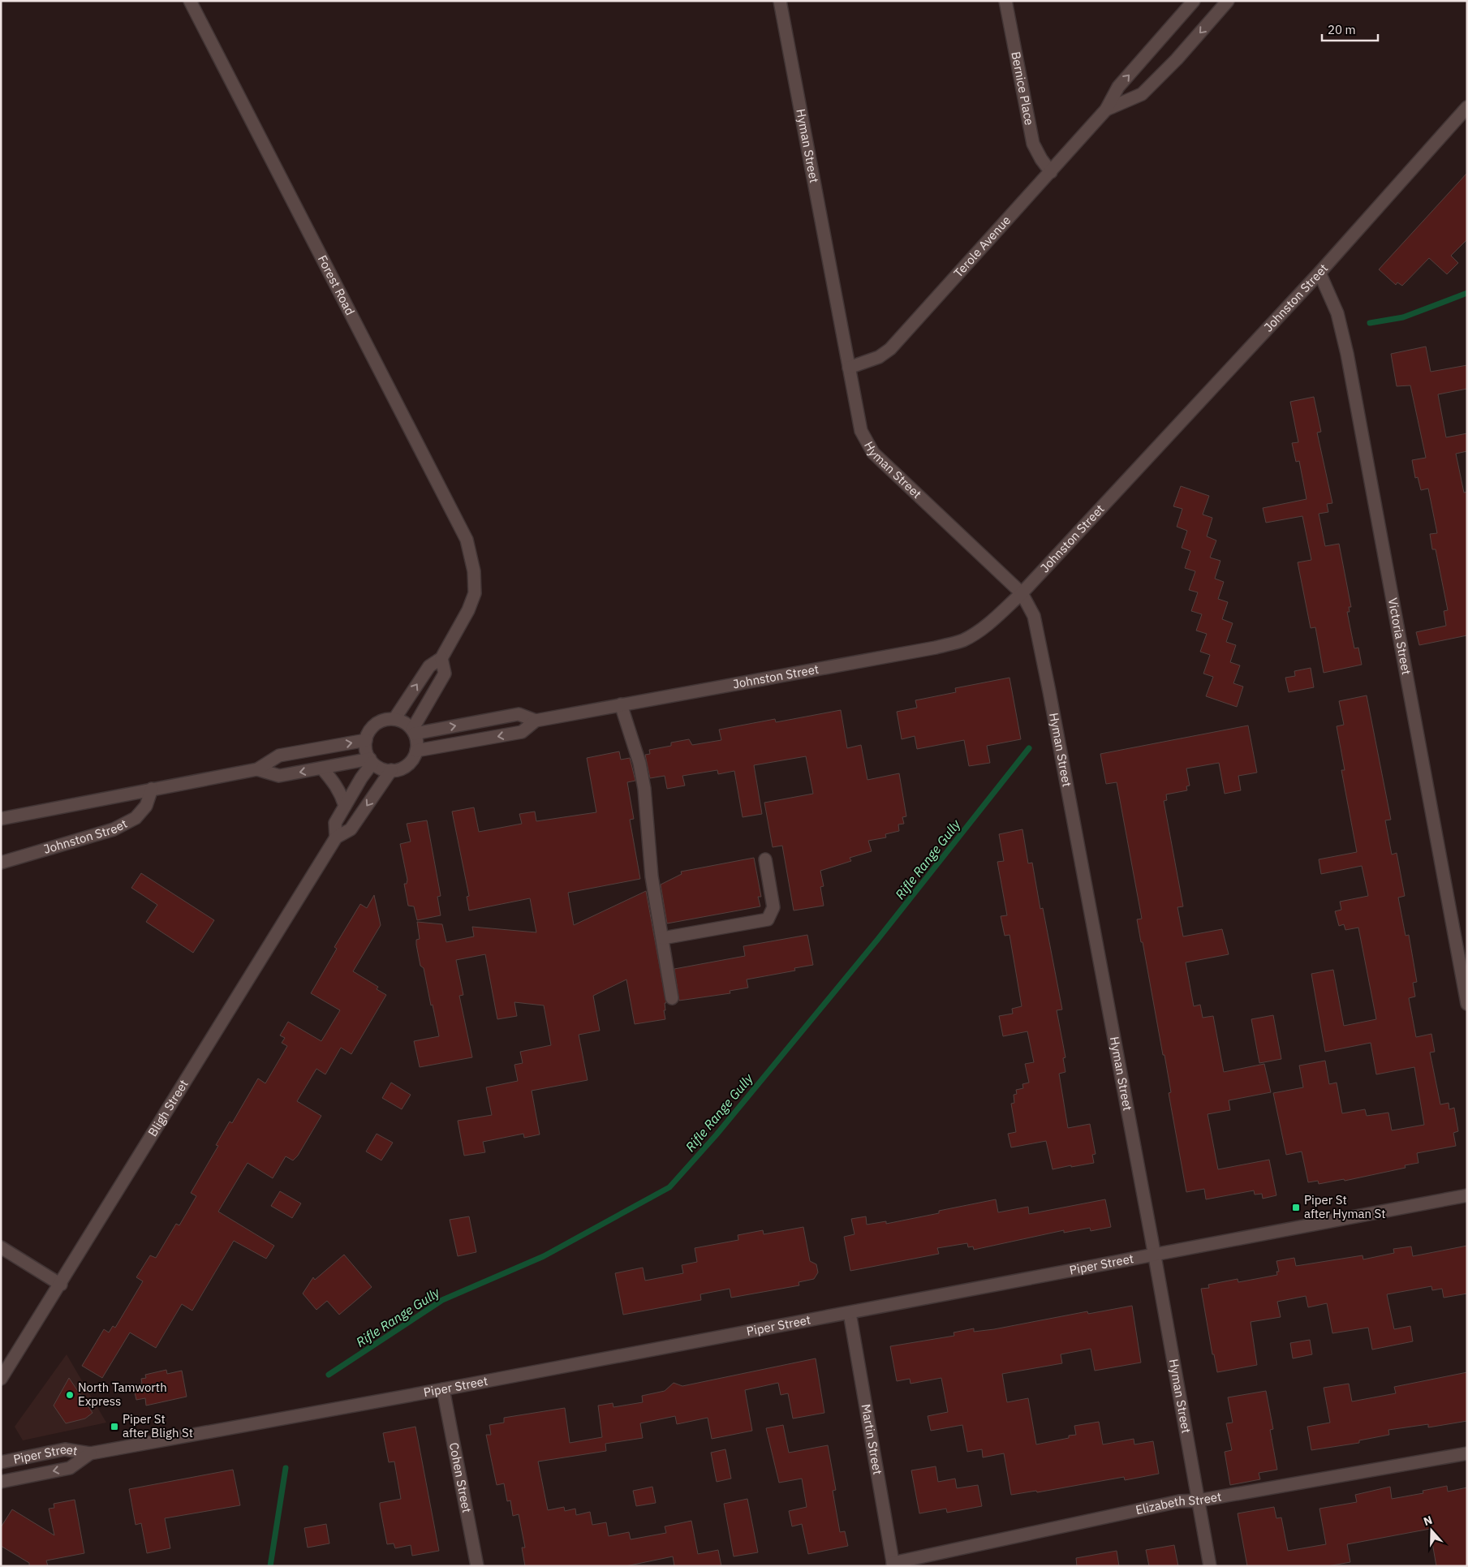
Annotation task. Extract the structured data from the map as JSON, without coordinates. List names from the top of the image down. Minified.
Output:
{"streets":{"street":["Bernice Place","Hyman Street","Terole Avenue","Forest Road","Johnston Street","Victoria Street","Bligh Street","Piper Street","Martin Street","Cohen Street","Elizabeth Street"]},"crossings":[["Bernice Place","Terole Avenue"],["Hyman Street","Terole Avenue"],["Hyman Street","Johnston Street"],["Hyman Street","Piper Street"],["Hyman Street","Elizabeth Street"],["Johnston Street","Victoria Street"],["Johnston Street","Bligh Street"],["Piper Street","Martin Street"],["Piper Street","Cohen Street"],["Martin Street","Elizabeth Street"]],"water":["Rifle Range Gully"],"places":{"transit":["Piper St after Hyman St","Piper St after Bligh St"],"other":["North Tamworth Express"]},"scale_bar":"20 m","north":"top"}
